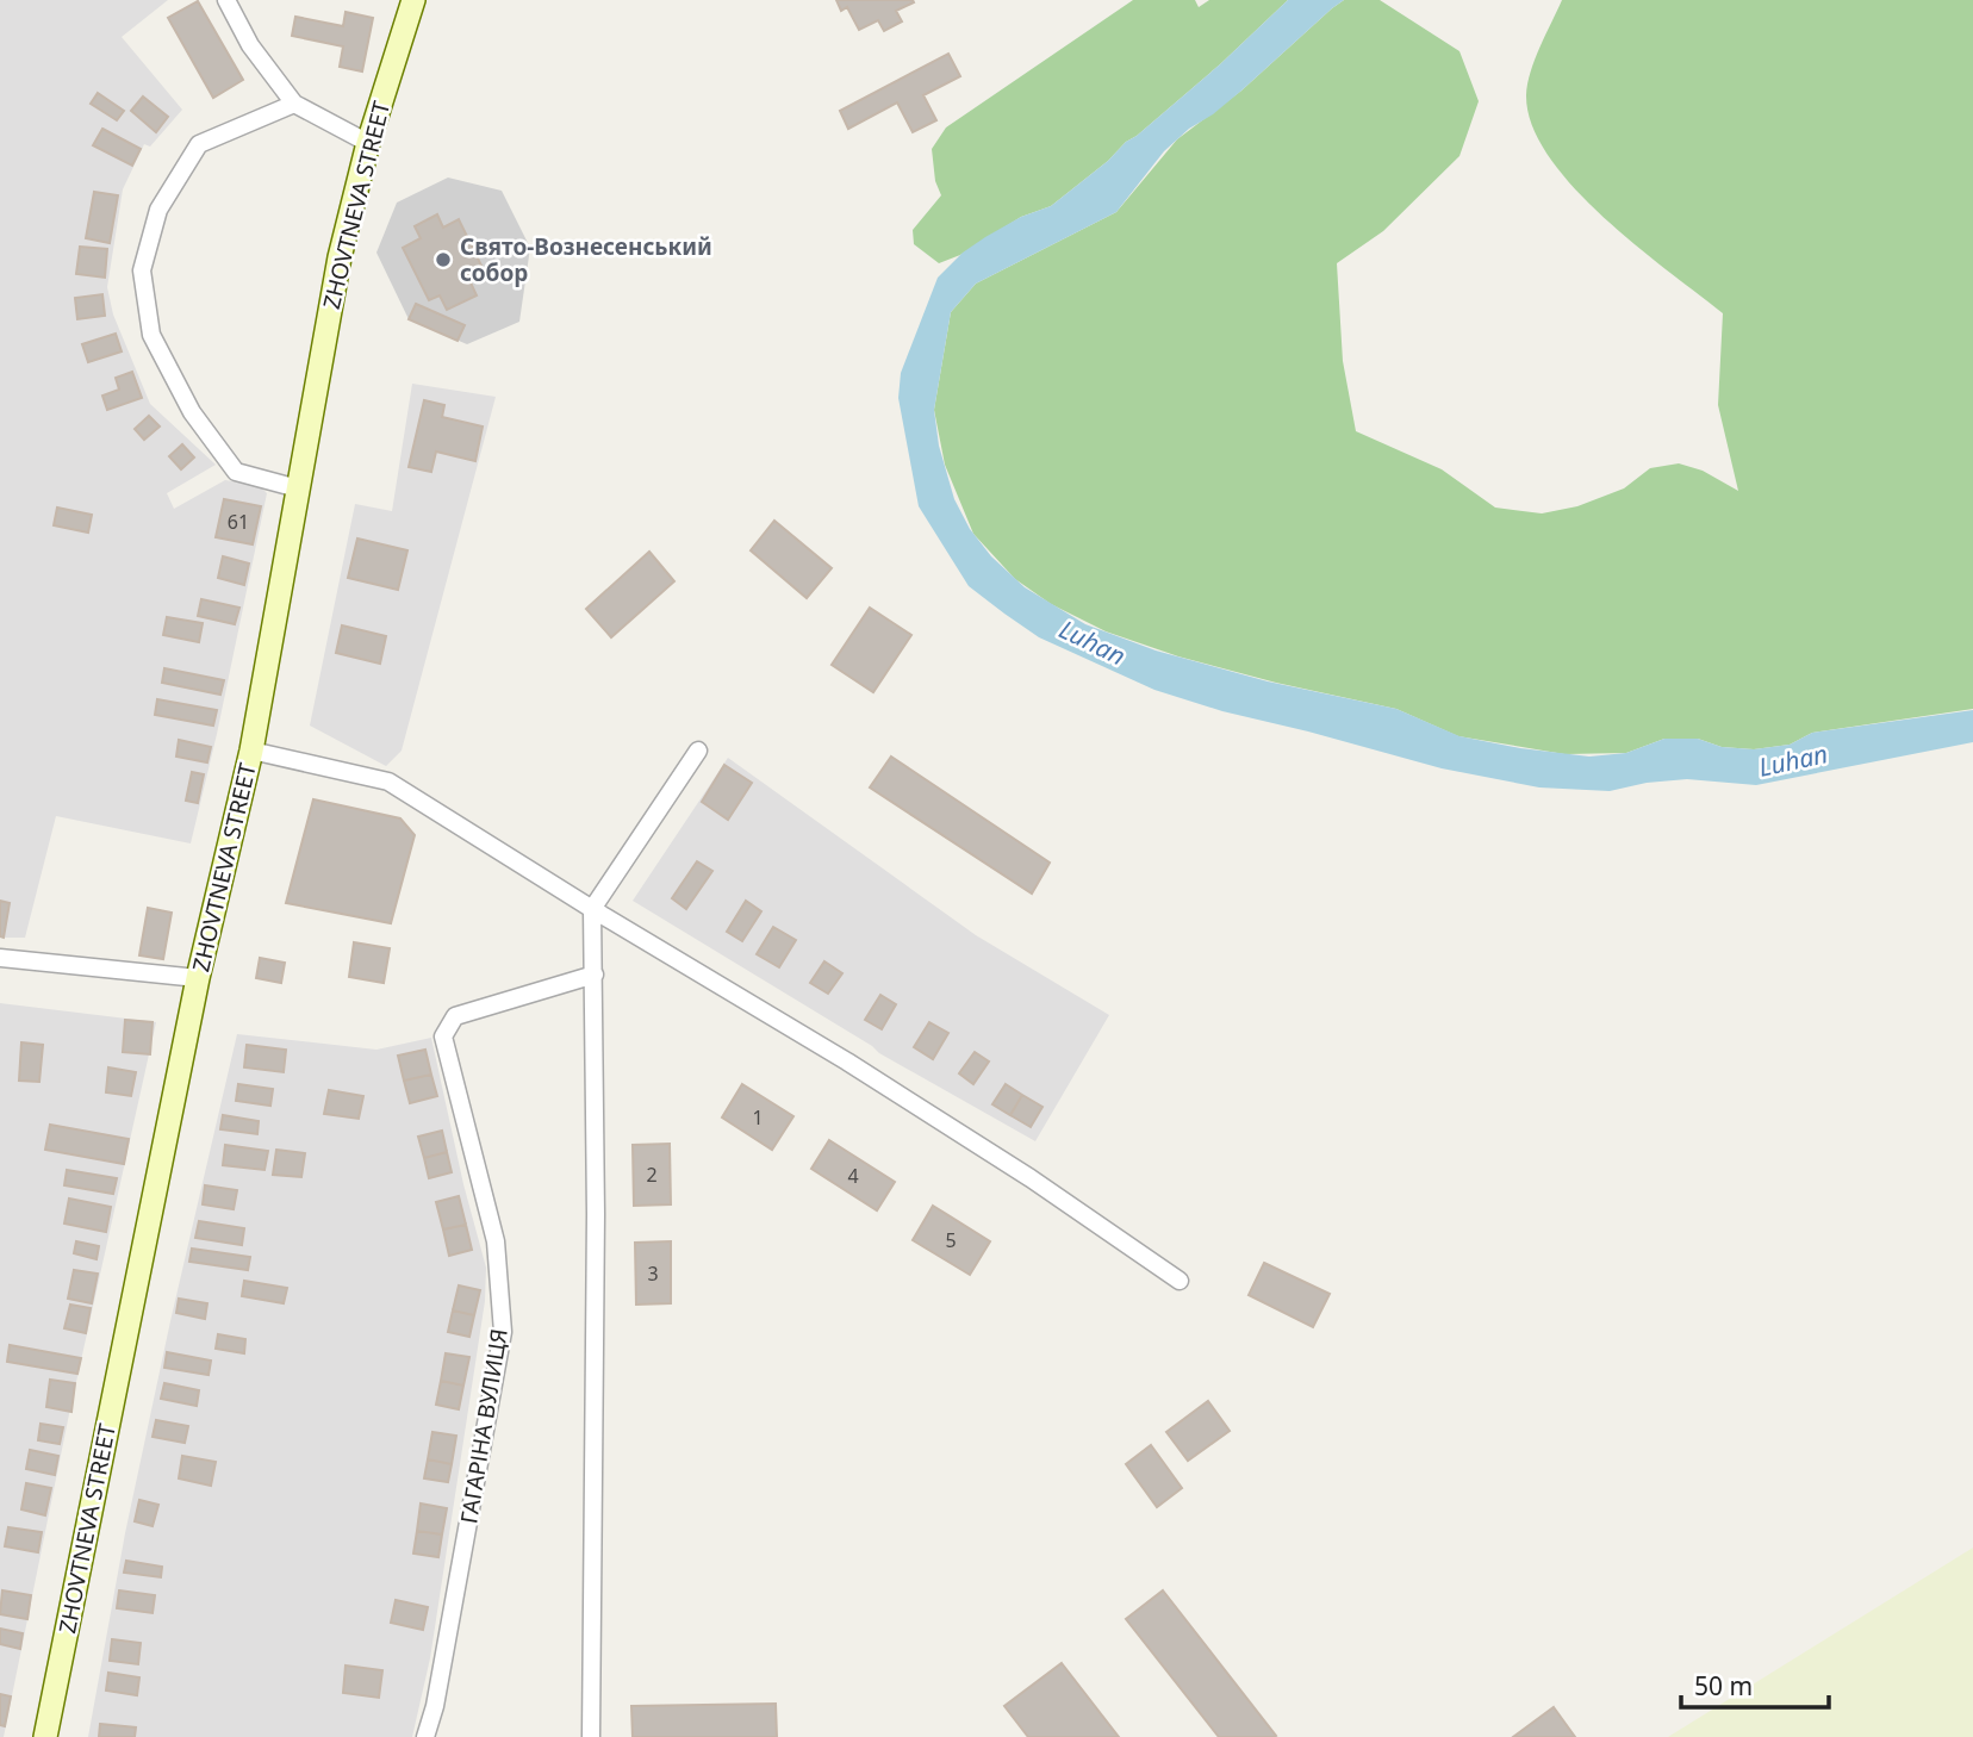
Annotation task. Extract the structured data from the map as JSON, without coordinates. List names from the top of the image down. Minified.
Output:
{"streets":{"street":["ZHOVTNEVA STREET","ГАГАРІНА ВУЛИЦЯ"]},"water":["Luhan"],"places":["Свято-Вознесенський собор"],"house_numbers":["61","1","2","4","5","3"],"scale_bar":"50 m"}
